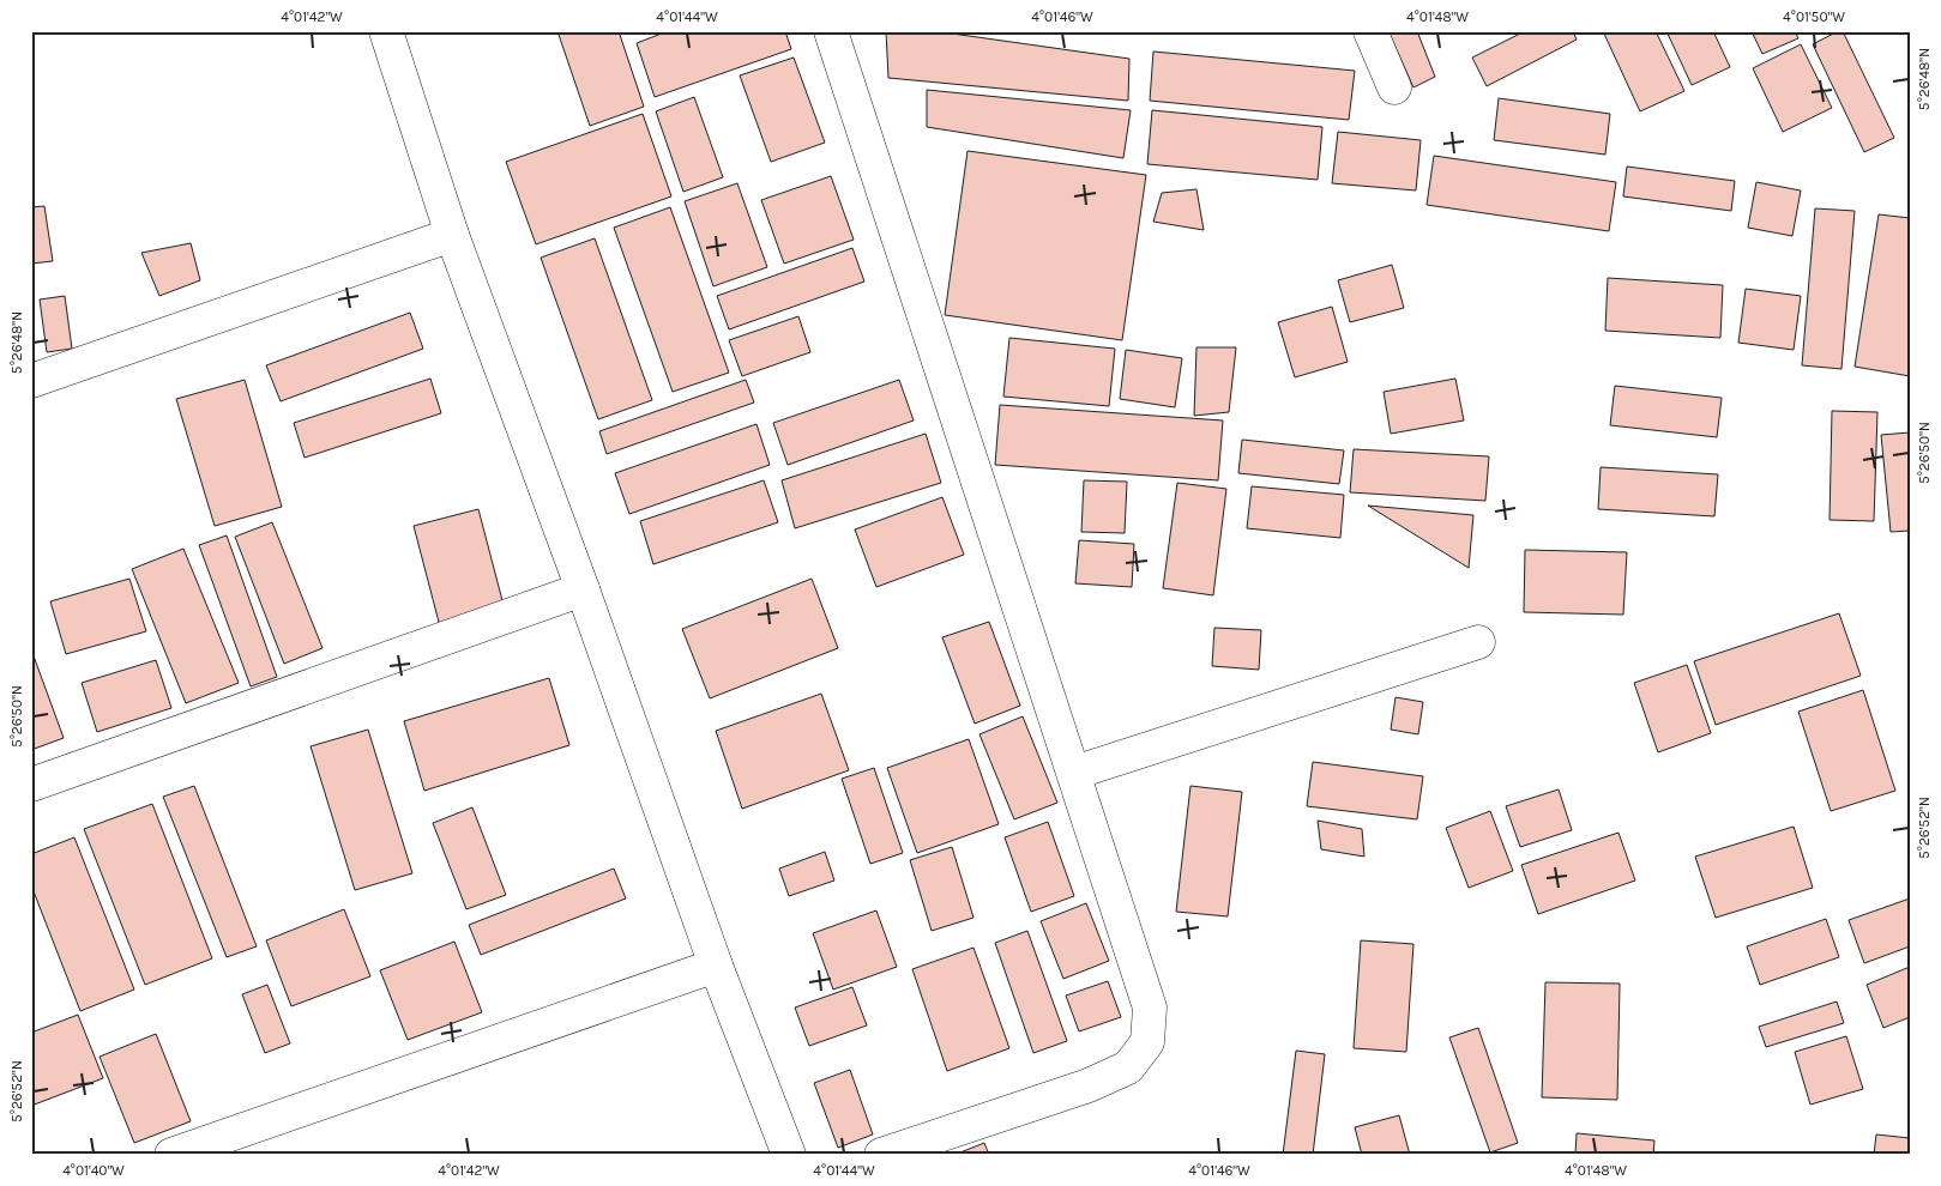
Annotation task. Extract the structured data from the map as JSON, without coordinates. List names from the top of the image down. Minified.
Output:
{"coordinates":["4°01'42\"W","4°01'44\"W","4°01'46\"W","4°01'48\"W","4°01'50\"W","5°26'48\"N","5°26'50\"N","5°26'52\"N","4°01'40\"W"]}
